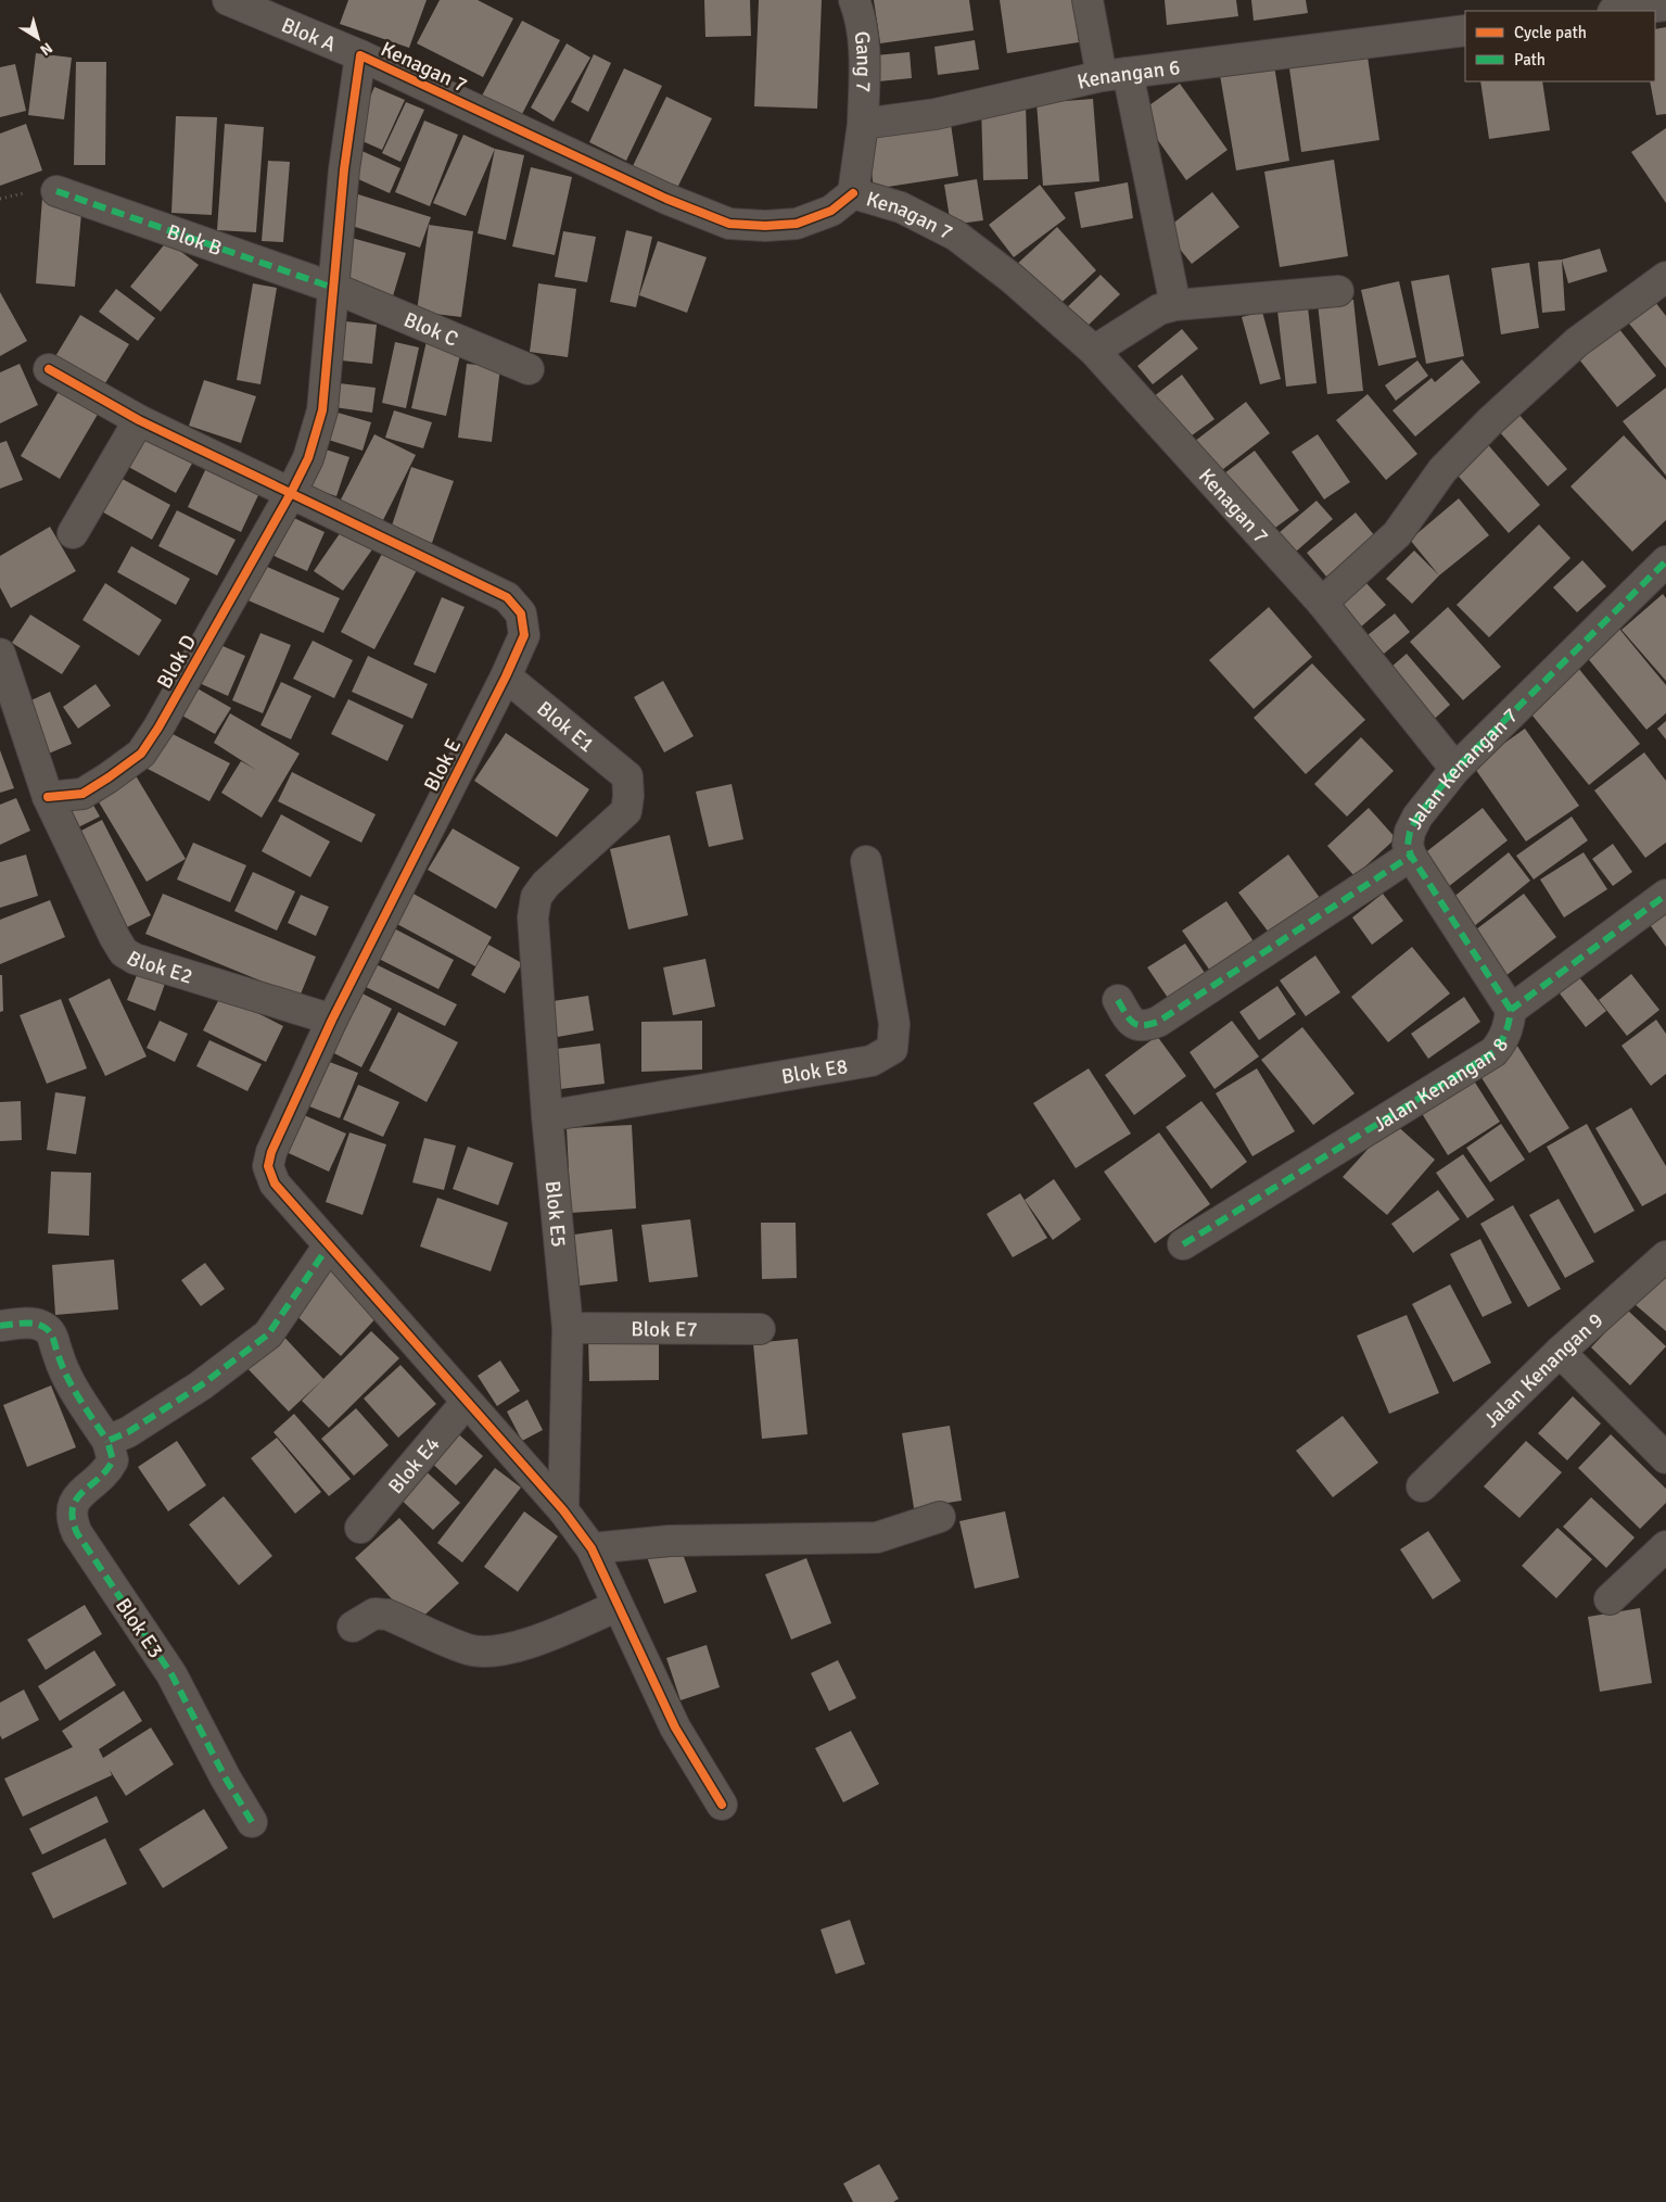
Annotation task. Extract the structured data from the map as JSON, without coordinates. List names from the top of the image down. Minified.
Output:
{"streets":{"street":["Blok A","Gang 7","Kenagan 7","Kenangan 6","Blok B","Blok C","Blok D","Blok E1","Blok E","Jalan Kenangan 7","Blok E2","Blok E8","Jalan Kenangan 8","Blok E5","Blok E7","Jalan Kenangan 9","Blok E4","Blok E3"]},"crossings":[["Blok A","Kenagan 7"],["Gang 7","Kenangan 6"],["Kenagan 7","Blok B"],["Kenagan 7","Blok C"],["Kenagan 7","Blok D"],["Kenagan 7","Blok E"],["Kenagan 7","Jalan Kenangan 7"],["Blok B","Blok C"],["Blok D","Blok E"],["Blok D","Blok E2"],["Blok E1","Blok E"],["Blok E1","Blok E5"],["Blok E","Blok E2"],["Jalan Kenangan 7","Jalan Kenangan 8"],["Blok E8","Blok E5"],["Blok E5","Blok E7"]],"legend":["Cycle path","Path"],"north":"bottom right"}
